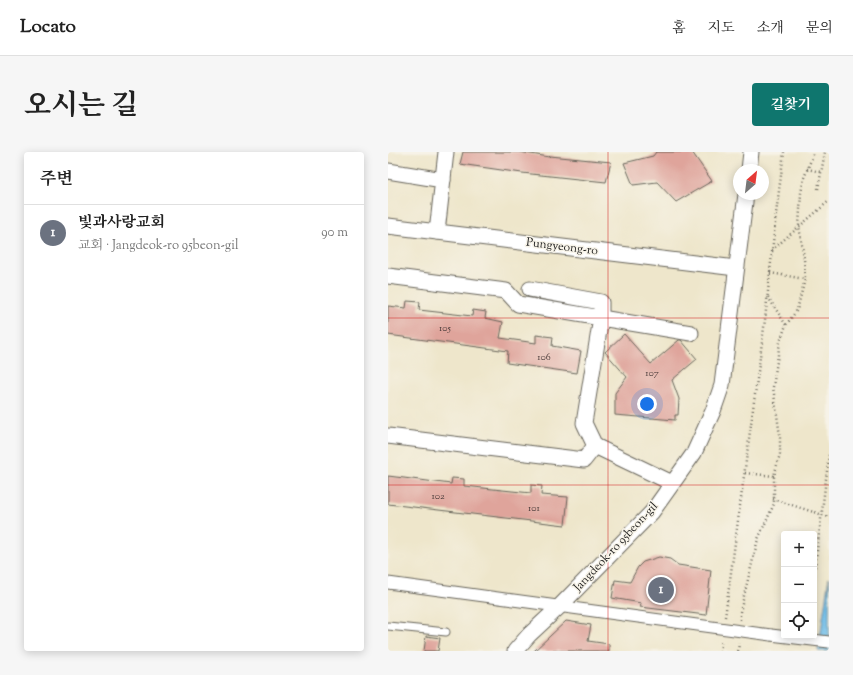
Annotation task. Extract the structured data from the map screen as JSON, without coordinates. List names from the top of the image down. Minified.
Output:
{"streets":{"street":["Pungyeong-ro","Jangdeok-ro 95beon-gil"]},"crossings":[["Pungyeong-ro","Jangdeok-ro 95beon-gil"]],"house_numbers":["105","106","107","102","101"],"north":"top right","page":{"header":"Locato","nav":["홈","지도","소개","문의"],"title":"오시는 길","buttons":"길찾기","heading":"주변","list":[{"mark":"1","name":"빛과사랑교회","note":"교회 · Jangdeok-ro 95beon-gil","value":"90 m"}],"map_buttons":["+","−"],"pins":"1"}}
